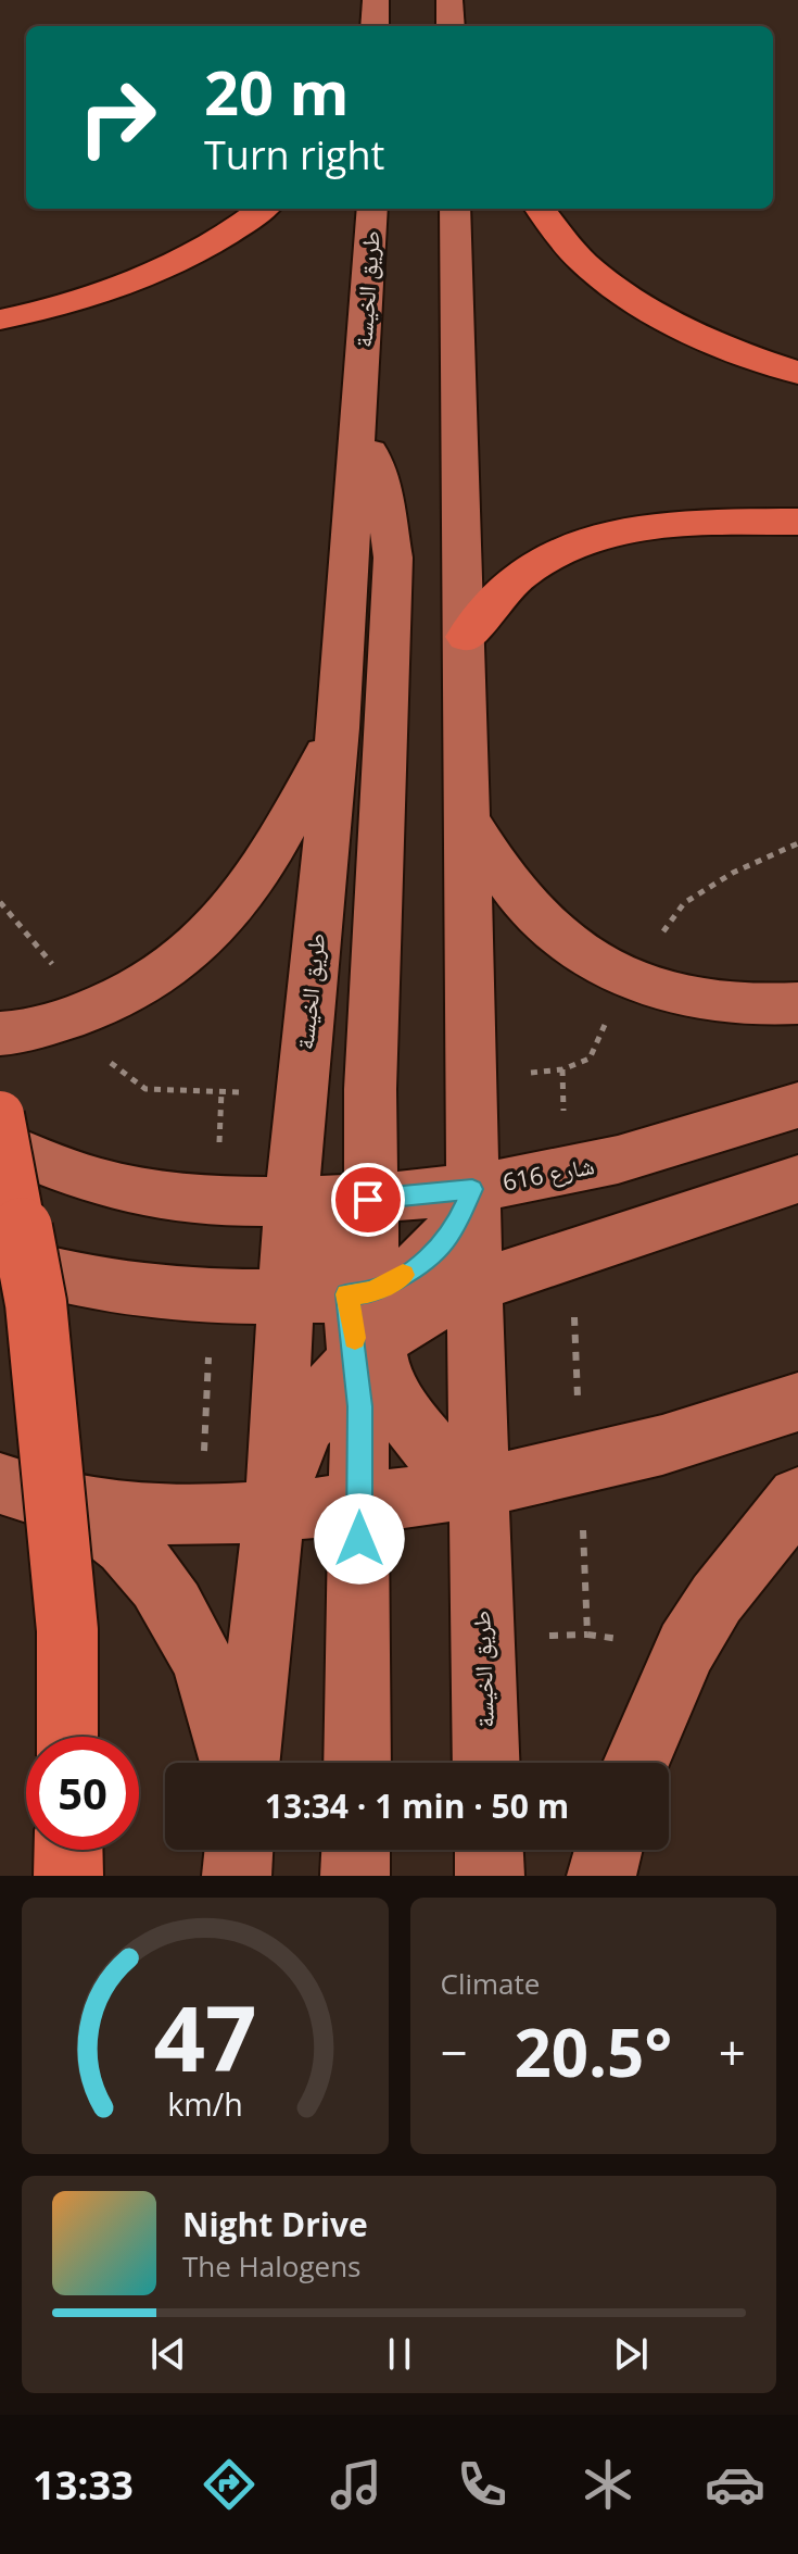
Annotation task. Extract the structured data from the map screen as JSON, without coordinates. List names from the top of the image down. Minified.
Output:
{"streets":{"main road":["طريق الخيسة","شارع 616"]},"crossings":[["طريق الخيسة","شارع 616"]],"page":{"turn":["20 m","Turn right"],"limit":"50","trip":"13:34 · 1 min · 50 m","tile":"Climate","heat":["−","20.5°","+"],"song":["Night Drive","The Halogens"],"tabs":"13:33","gauge":["47","km/h"]}}
